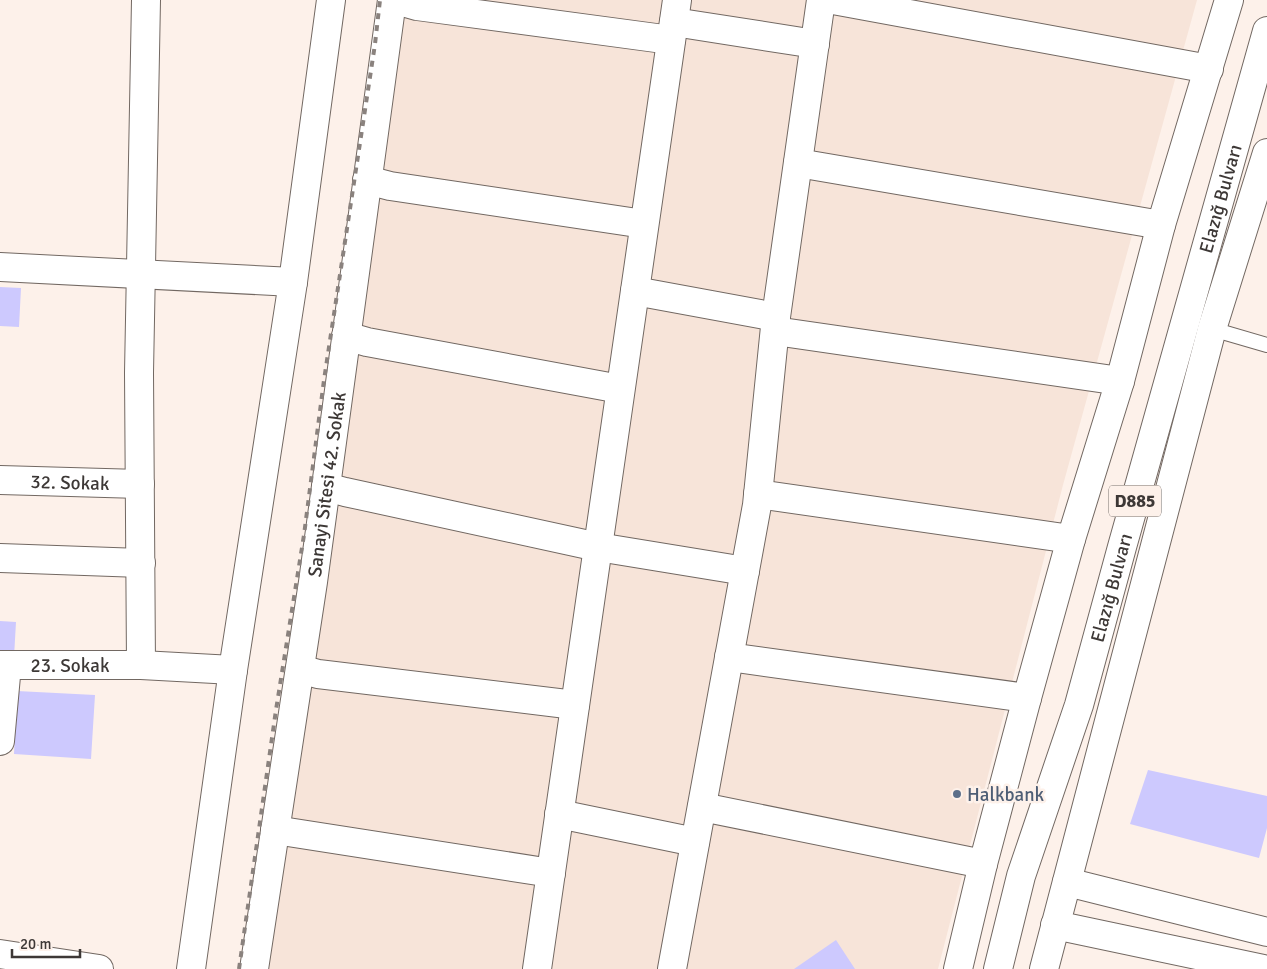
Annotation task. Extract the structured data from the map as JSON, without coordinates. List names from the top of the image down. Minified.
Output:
{"streets":{"main road":["Elazığ Bulvarı","32. Sokak","Sanayi Sitesi 42. Sokak","D885","23. Sokak"]},"places":["Halkbank"],"scale_bar":"20 m"}
